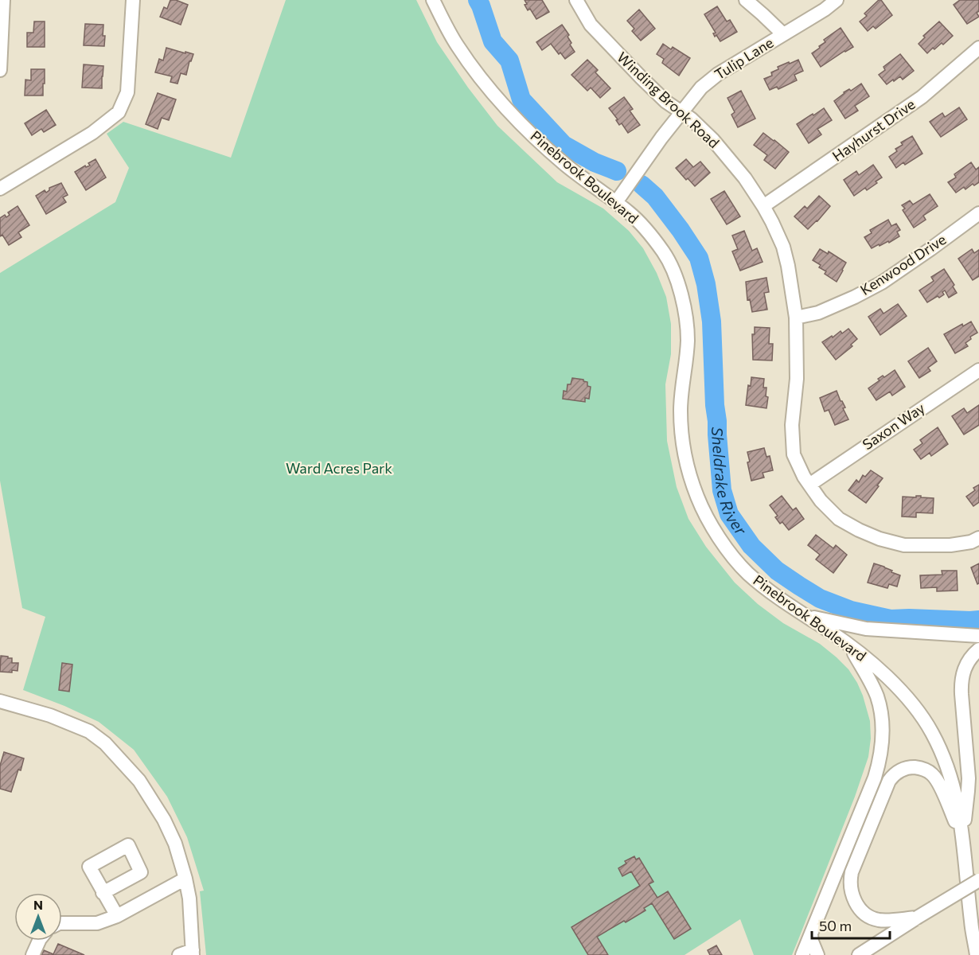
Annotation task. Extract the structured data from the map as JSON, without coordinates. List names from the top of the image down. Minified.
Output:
{"streets":{"street":["Tulip Lane","Winding Brook Road","Hayhurst Drive","Pinebrook Boulevard","Kenwood Drive","Saxon Way"]},"crossings":[["Tulip Lane","Winding Brook Road"],["Tulip Lane","Pinebrook Boulevard"],["Winding Brook Road","Hayhurst Drive"],["Winding Brook Road","Kenwood Drive"],["Winding Brook Road","Saxon Way"]],"water":["Sheldrake River"],"parks":["Ward Acres Park"],"scale_bar":"50 m","north":"top"}
